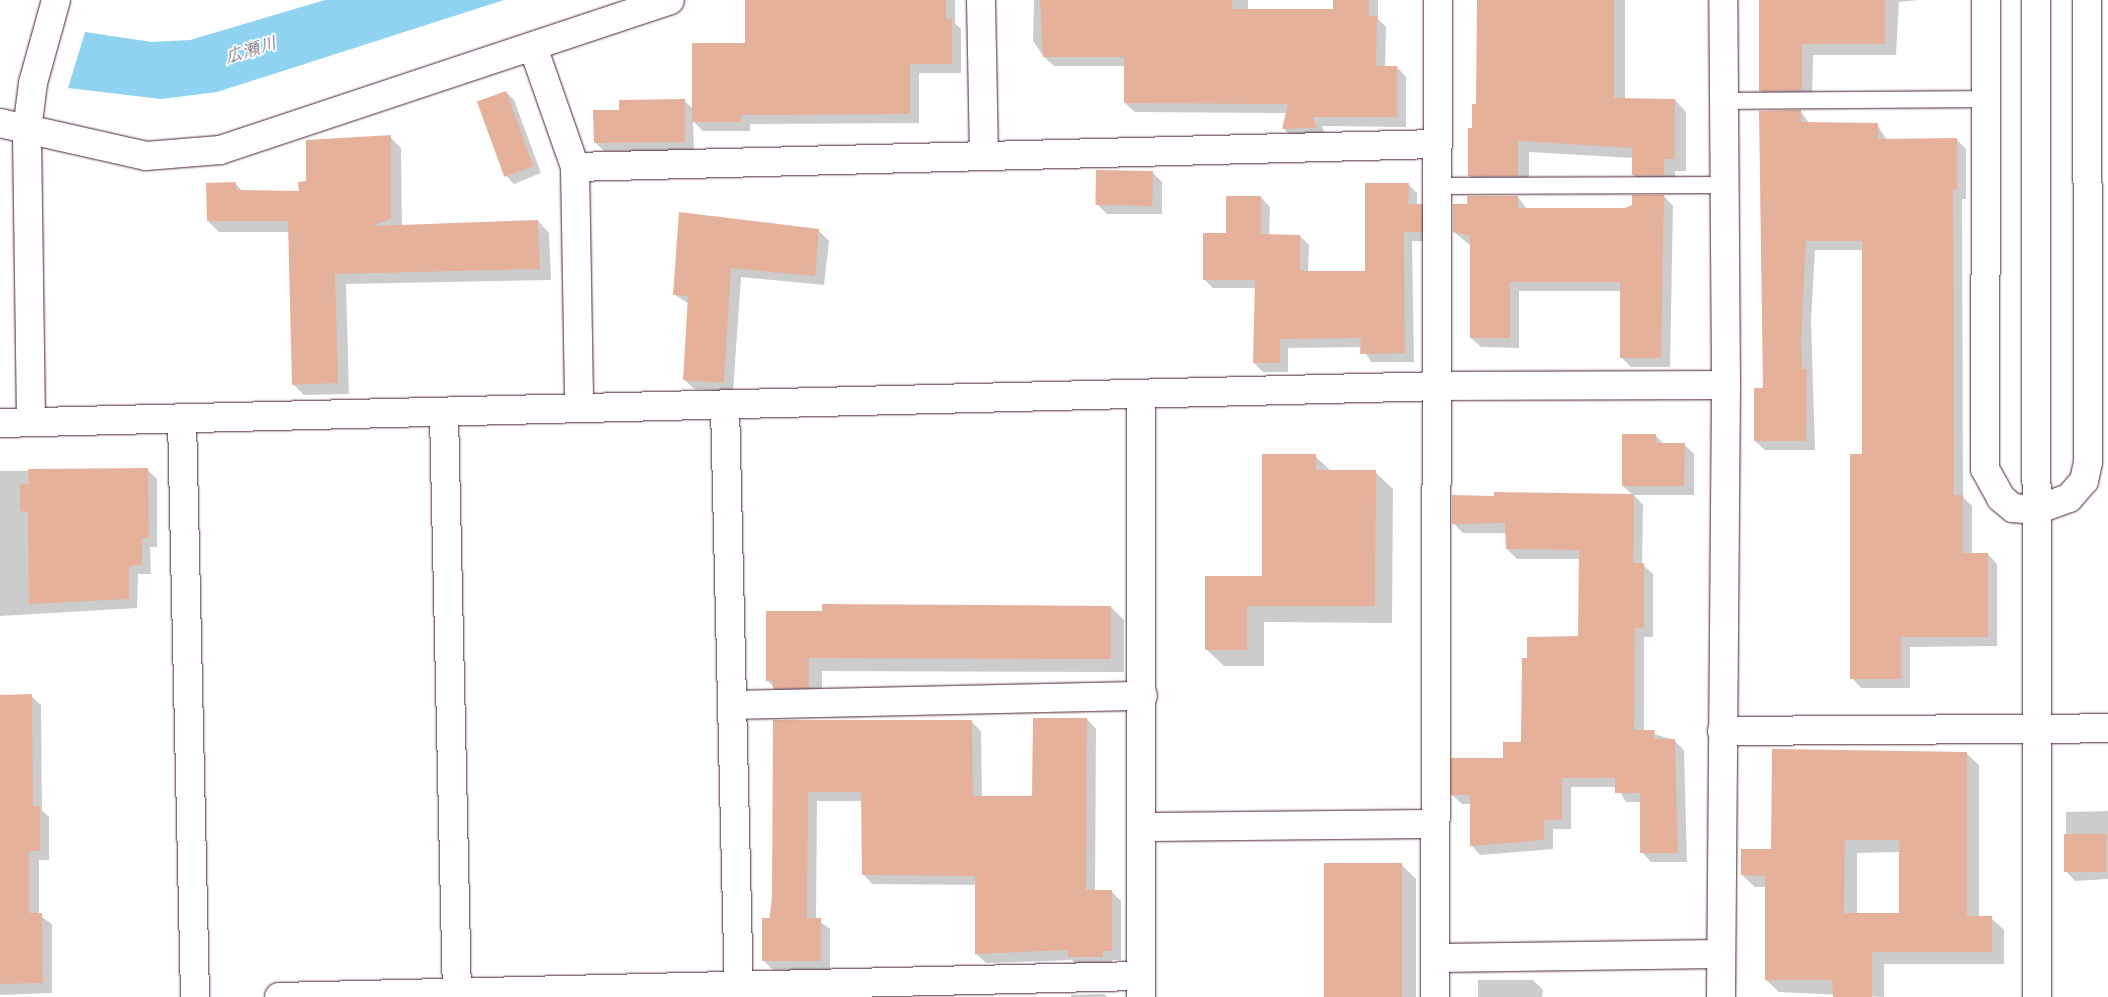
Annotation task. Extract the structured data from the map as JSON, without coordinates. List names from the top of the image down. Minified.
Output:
{"water":["広瀬川"]}
